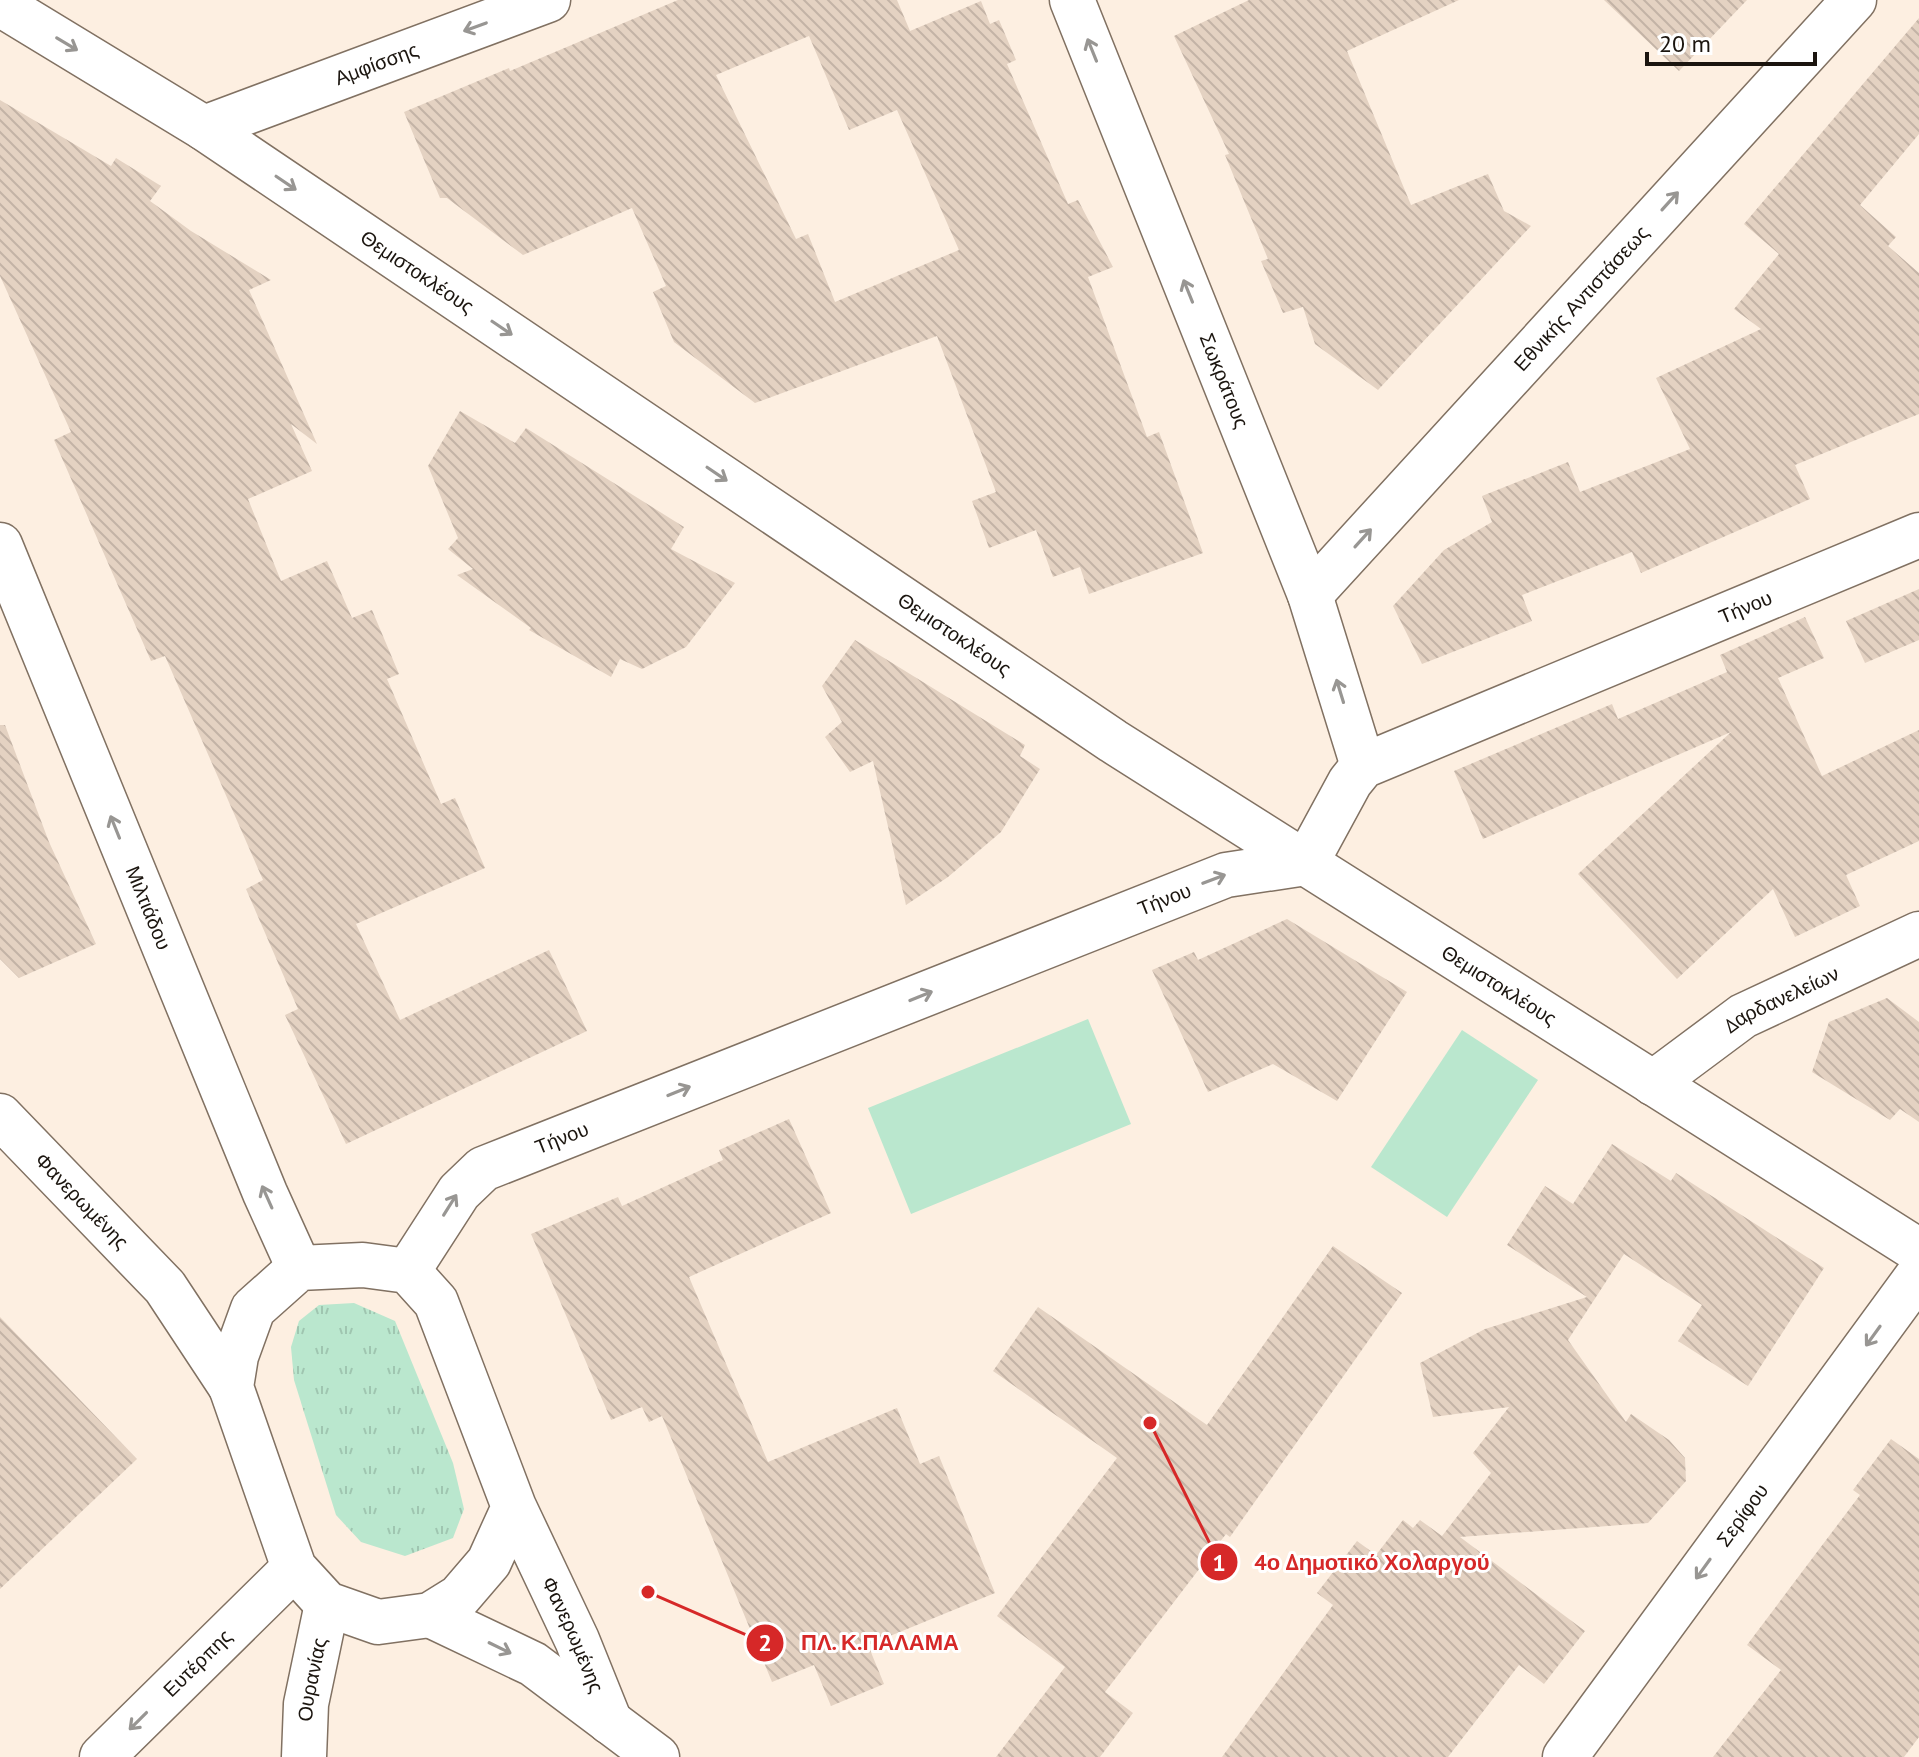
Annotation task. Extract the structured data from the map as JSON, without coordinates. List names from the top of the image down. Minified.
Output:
{"streets":{"street":["Αμφίσσης","Θεμιστοκλέους","Εθνικής Αντιστάσεως","Σωκράτους","Τήνου","Μιλτιάδου","Δαρδανελείων","Φανερωμένης","Σερίφου","Ευτέρπης","Ουρανίας"]},"crossings":[["Αμφίσσης","Θεμιστοκλέους"],["Θεμιστοκλέους","Τήνου"],["Θεμιστοκλέους","Δαρδανελείων"],["Εθνικής Αντιστάσεως","Σωκράτους"],["Σωκράτους","Τήνου"],["Τήνου","Φανερωμένης"],["Φανερωμένης","Ευτέρπης"]],"one_way":["Αμφίσσης","Θεμιστοκλέους","Εθνικής Αντιστάσεως","Σωκράτους","Τήνου","Μιλτιάδου","Σερίφου","Ευτέρπης"],"places":["4ο Δημοτικό Χολαργού","ΠΛ. Κ.ΠΑΛΑΜΑ"],"scale_bar":"20 m"}
